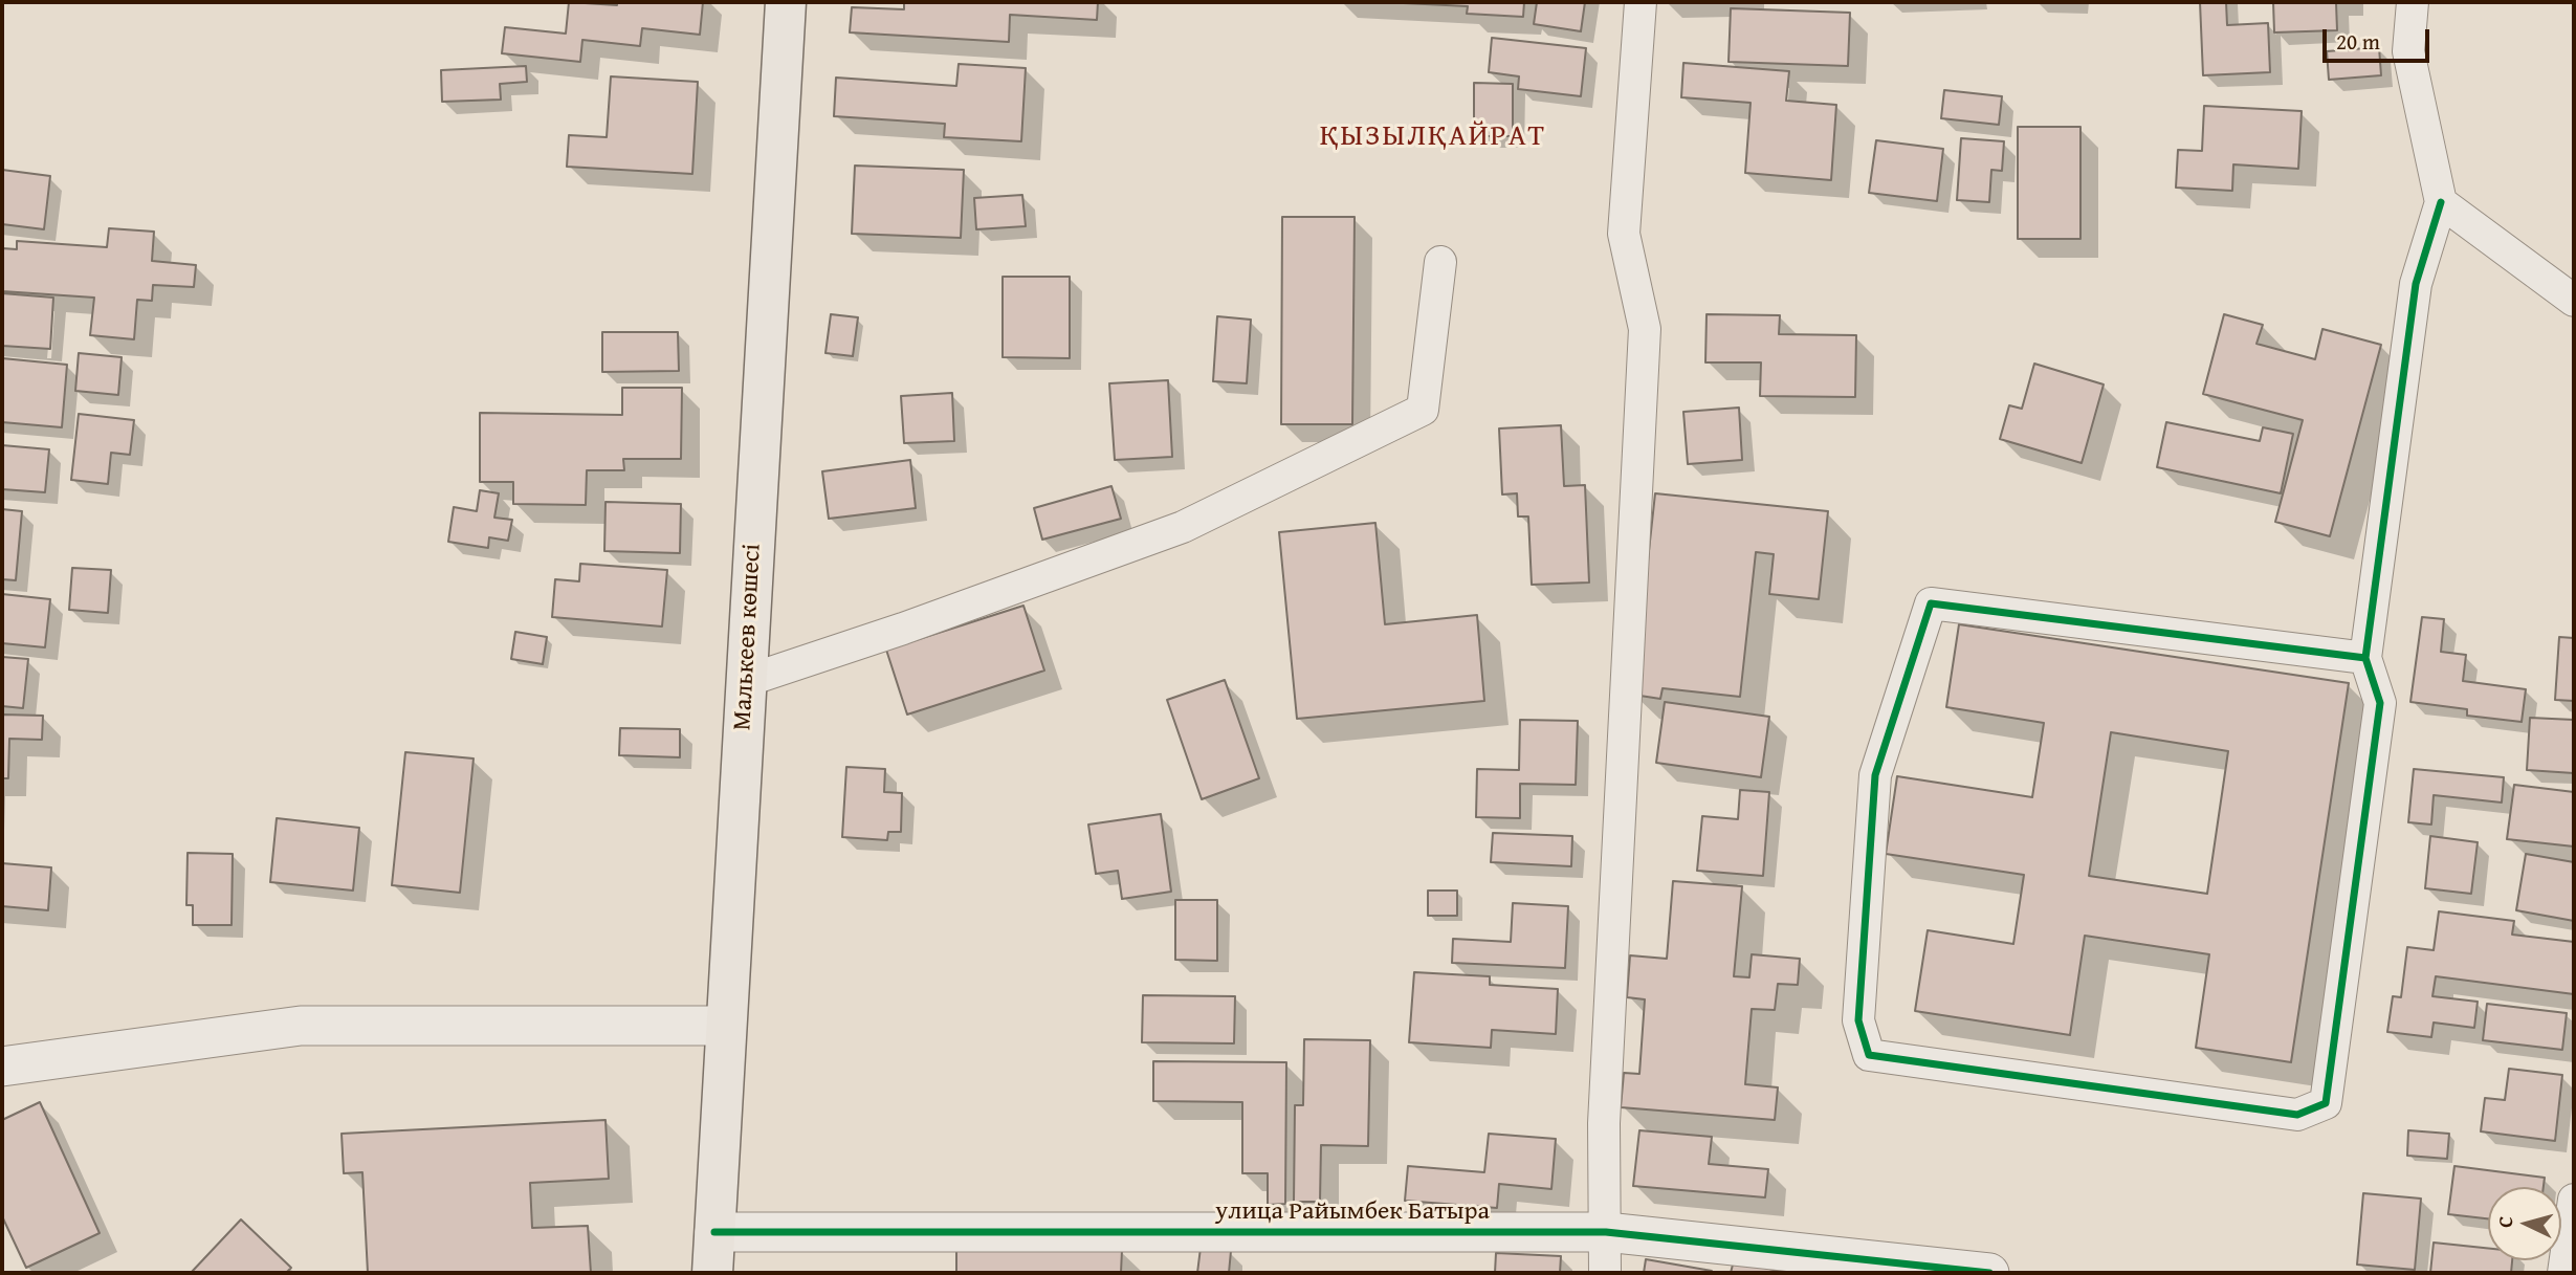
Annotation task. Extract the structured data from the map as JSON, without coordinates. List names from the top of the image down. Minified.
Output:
{"streets":{"main road":["Малькеев көшесі"],"street":["улица Райымбек Батыра"]},"crossings":[["Малькеев көшесі","улица Райымбек Батыра"]],"districts":["ҚЫЗЫЛҚАЙРАТ"],"scale_bar":"20 m","north":"left"}
